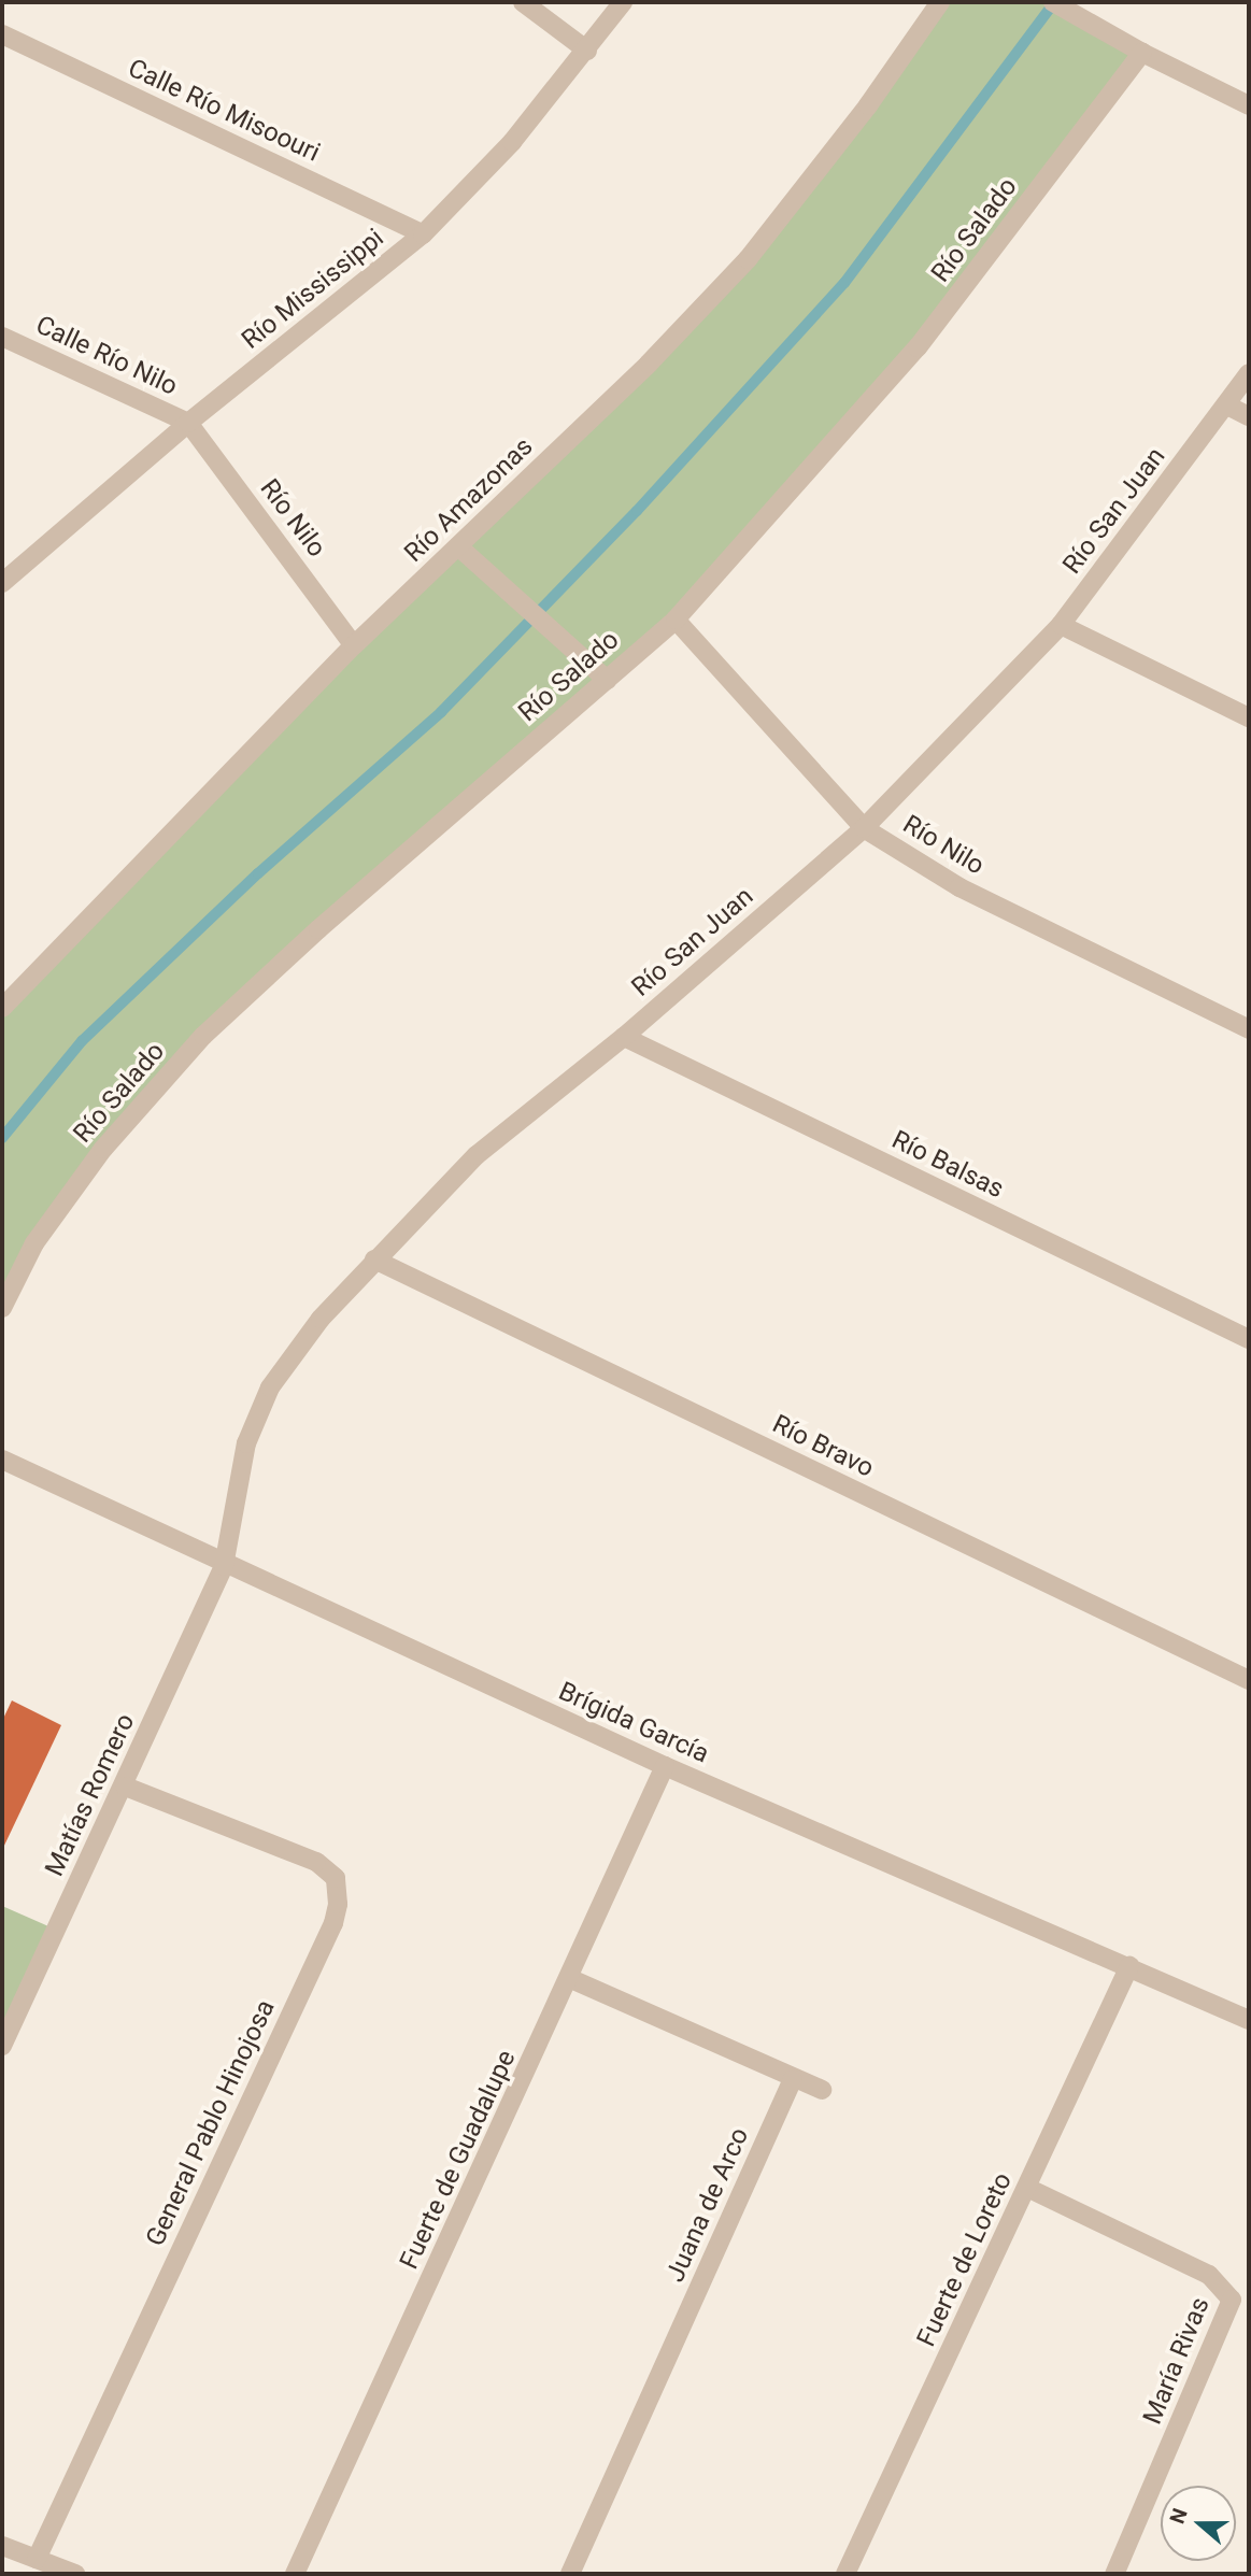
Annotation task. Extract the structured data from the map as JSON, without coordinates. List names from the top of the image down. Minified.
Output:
{"streets":{"street":["Calle Río Misoouri","Río Salado","Río Mississippi","Calle Río Nilo","Río Amazonas","Río San Juan","Río Nilo","Río Balsas","Río Bravo","Brígida García","Matías Romero","General Pablo Hinojosa","Fuerte de Guadalupe","Juana de Arco","Fuerte de Loreto","María Rivas"]},"crossings":[["Calle Río Misoouri","Río Mississippi"],["Río Salado","Río Nilo"],["Río Mississippi","Calle Río Nilo"],["Río Mississippi","Río Nilo"],["Calle Río Nilo","Río Nilo"],["Río Amazonas","Río Nilo"],["Río San Juan","Río Nilo"],["Río San Juan","Río Balsas"],["Río San Juan","Río Bravo"],["Río San Juan","Brígida García"],["Río San Juan","Matías Romero"],["Brígida García","Matías Romero"],["Brígida García","Fuerte de Guadalupe"],["Brígida García","Fuerte de Loreto"],["Matías Romero","General Pablo Hinojosa"],["Fuerte de Loreto","María Rivas"]],"north":"left"}
